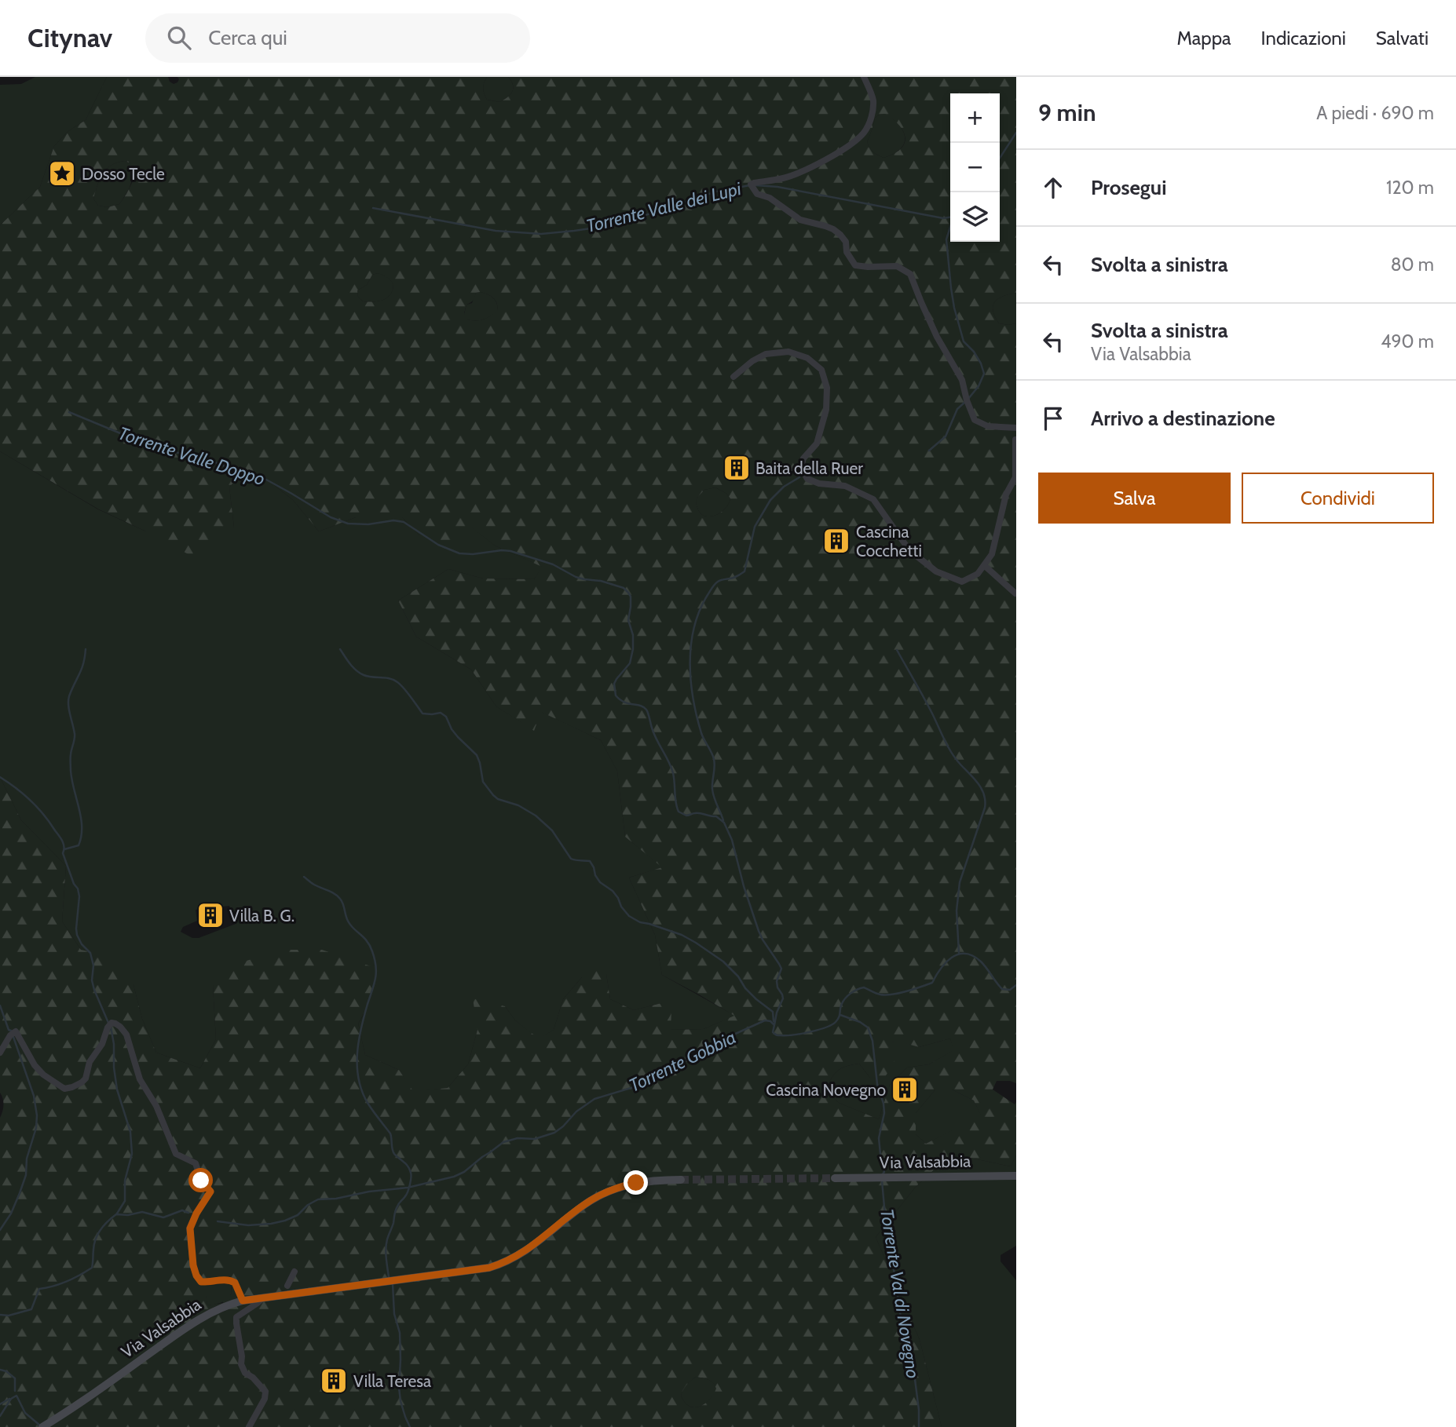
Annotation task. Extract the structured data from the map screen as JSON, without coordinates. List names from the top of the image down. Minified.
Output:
{"streets":{"main road":["Via Valsabbia"]},"water":["Torrente Valle dei Lupi","Torrente Valle Doppo","Torrente Gobbia","Torrente Val di Novegno"],"places":{"place":["Dosso Tecle"],"building":["Baita della Ruer","Cascina Cocchetti","Villa B. G.","Cascina Novegno","Villa Teresa"]},"page":{"header":"Citynav","search":"Cerca qui","nav":["Mappa","Indicazioni","Salvati"],"heading":["9 min","A piedi · 690 m"],"map_buttons":["+","−"],"list":[["Prosegui","120 m"],["Svolta a sinistra","80 m"],["Svolta a sinistra","Via Valsabbia","490 m"],"Arrivo a destinazione"],"buttons":["Salva","Condividi"]}}
